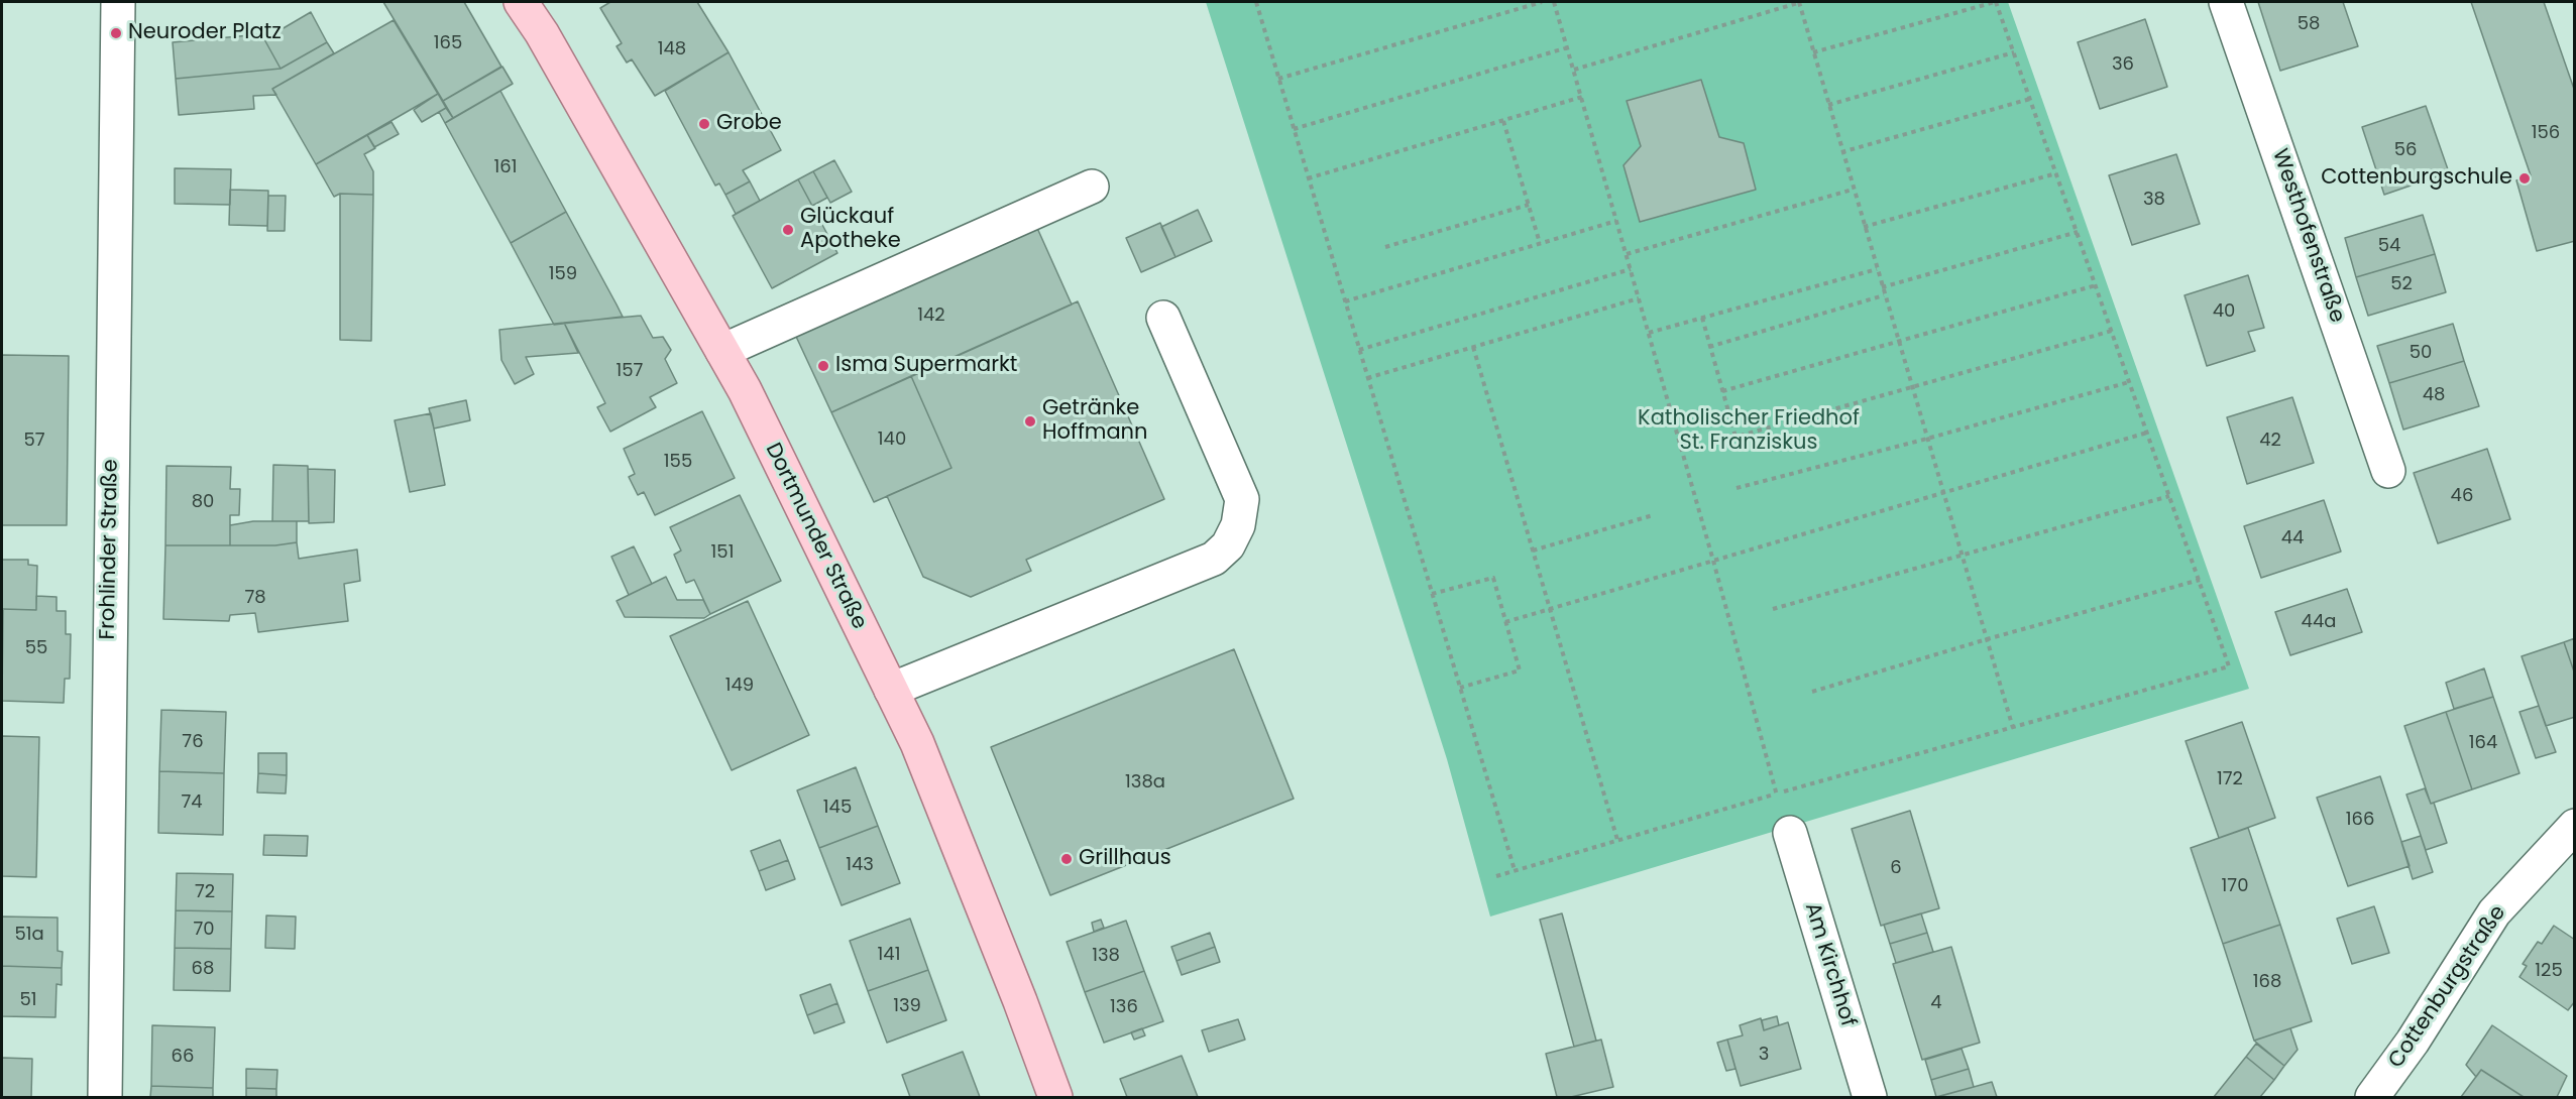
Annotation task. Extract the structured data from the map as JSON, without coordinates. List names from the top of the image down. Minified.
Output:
{"streets":{"main road":["Dortmunder Straße"],"street":["Westhofenstraße","Frohlinder Straße","Am Kirchhof","Cottenburgstraße"]},"parks":["Katholischer Friedhof St. Franziskus"],"places":["Neuroder Platz","Grobe","Cottenburgschule","Glückauf Apotheke","Isma Supermarkt","Getränke Hoffmann","Grillhaus"],"house_numbers":["58","165","148","36","156","56","161","38","54","159","52","40","142","50","157","48","140","57","42","155","46","80","44","151","78","44a","55","149","76","164","172","138a","74","145","166","143","6","170","72","70","51a","141","138","68","125","168","51","4","139","136","3","66"]}
